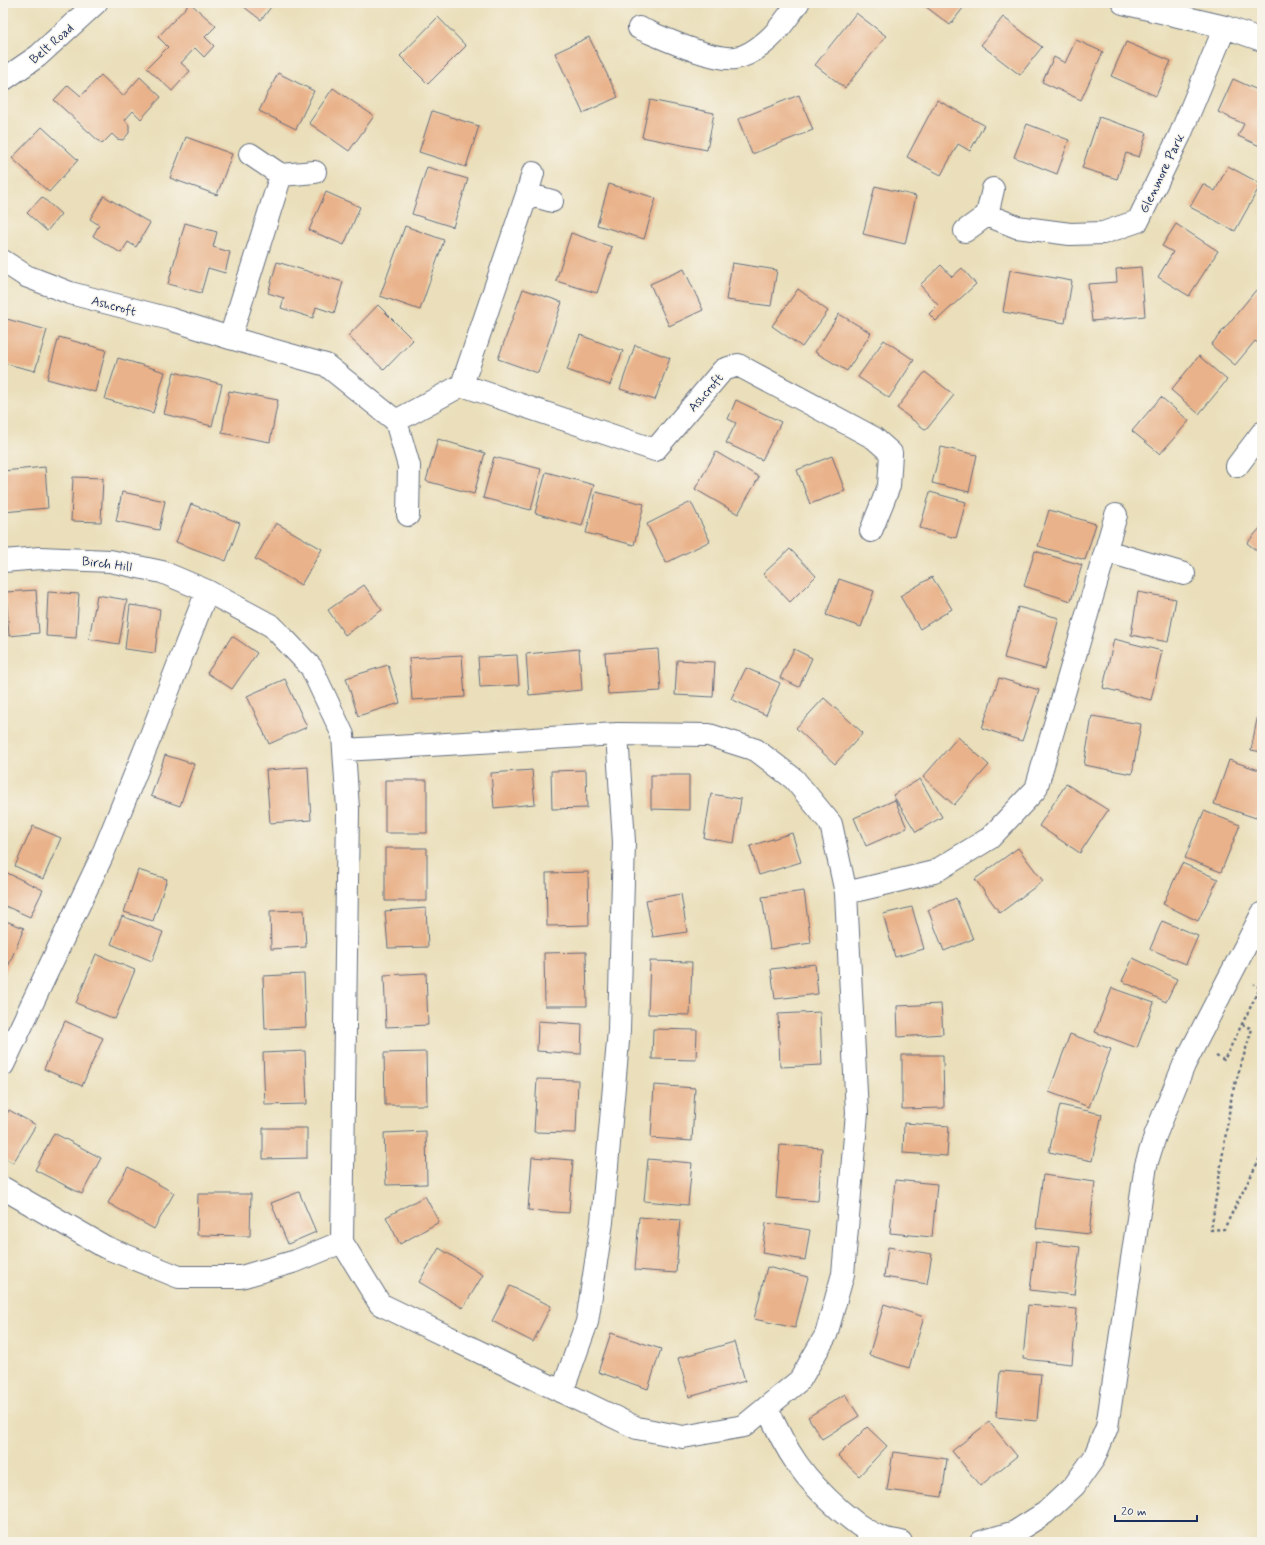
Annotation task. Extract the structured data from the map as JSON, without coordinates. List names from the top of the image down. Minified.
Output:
{"streets":{"street":["Belt Road","Glenmore Park","Ashcroft","Birch Hill"]},"scale_bar":"20 m"}
